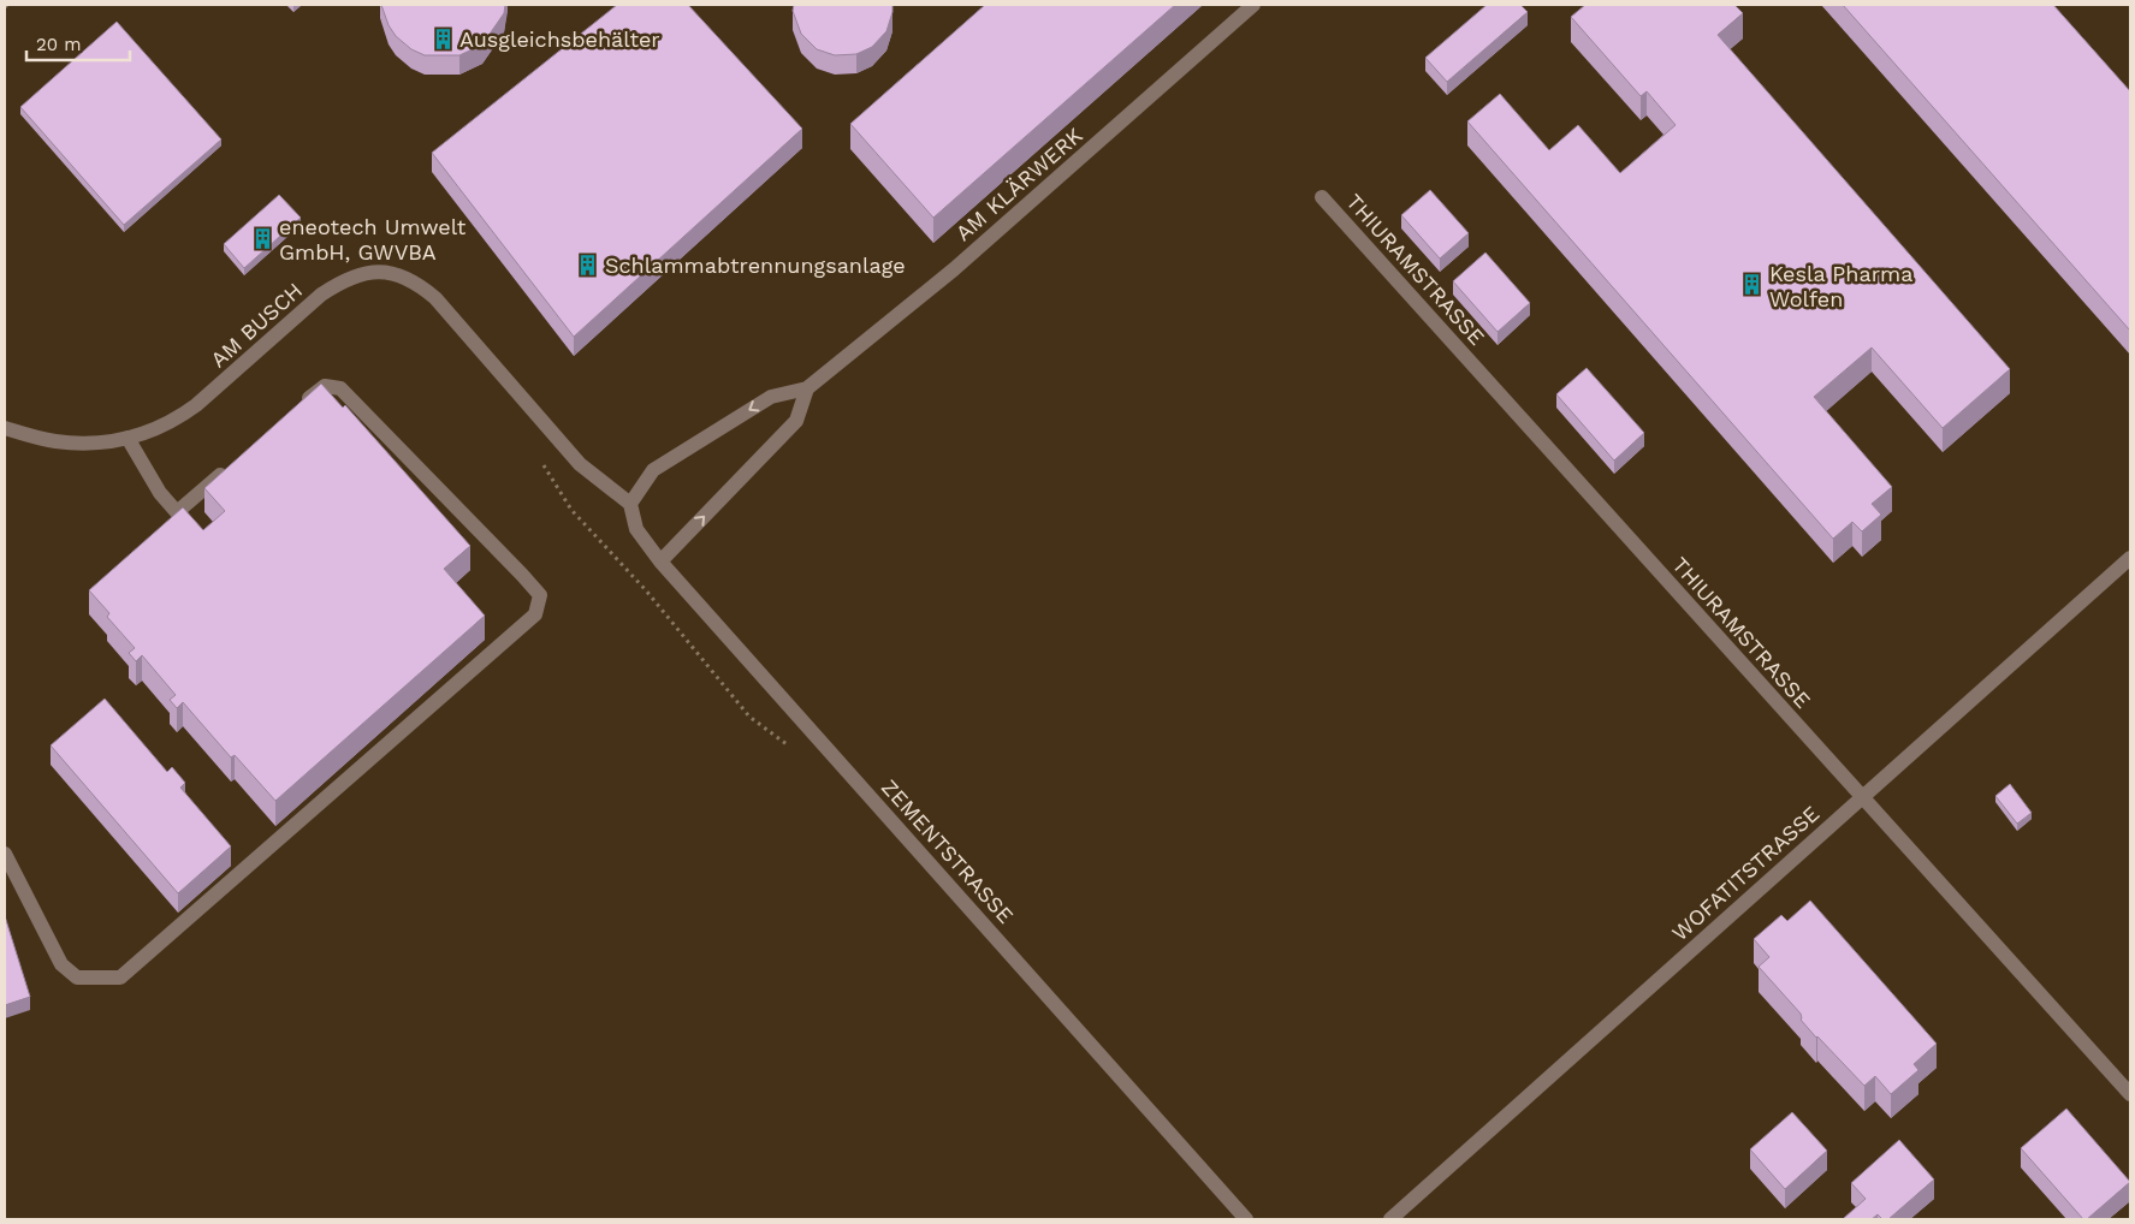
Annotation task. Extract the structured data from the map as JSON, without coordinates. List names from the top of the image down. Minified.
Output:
{"streets":{"street":["AM KLÄRWERK","THIURAMSTRASSE","AM BUSCH","ZEMENTSTRASSE","WOFATITSTRASSE"]},"crossings":[["AM KLÄRWERK","AM BUSCH"],["AM KLÄRWERK","ZEMENTSTRASSE"],["THIURAMSTRASSE","WOFATITSTRASSE"],["AM BUSCH","ZEMENTSTRASSE"]],"places":{"building":["Ausgleichsbehälter","eneotech Umwelt GmbH, GWVBA","Schlammabtrennungsanlage","Kesla Pharma Wolfen"]},"scale_bar":"20 m"}
